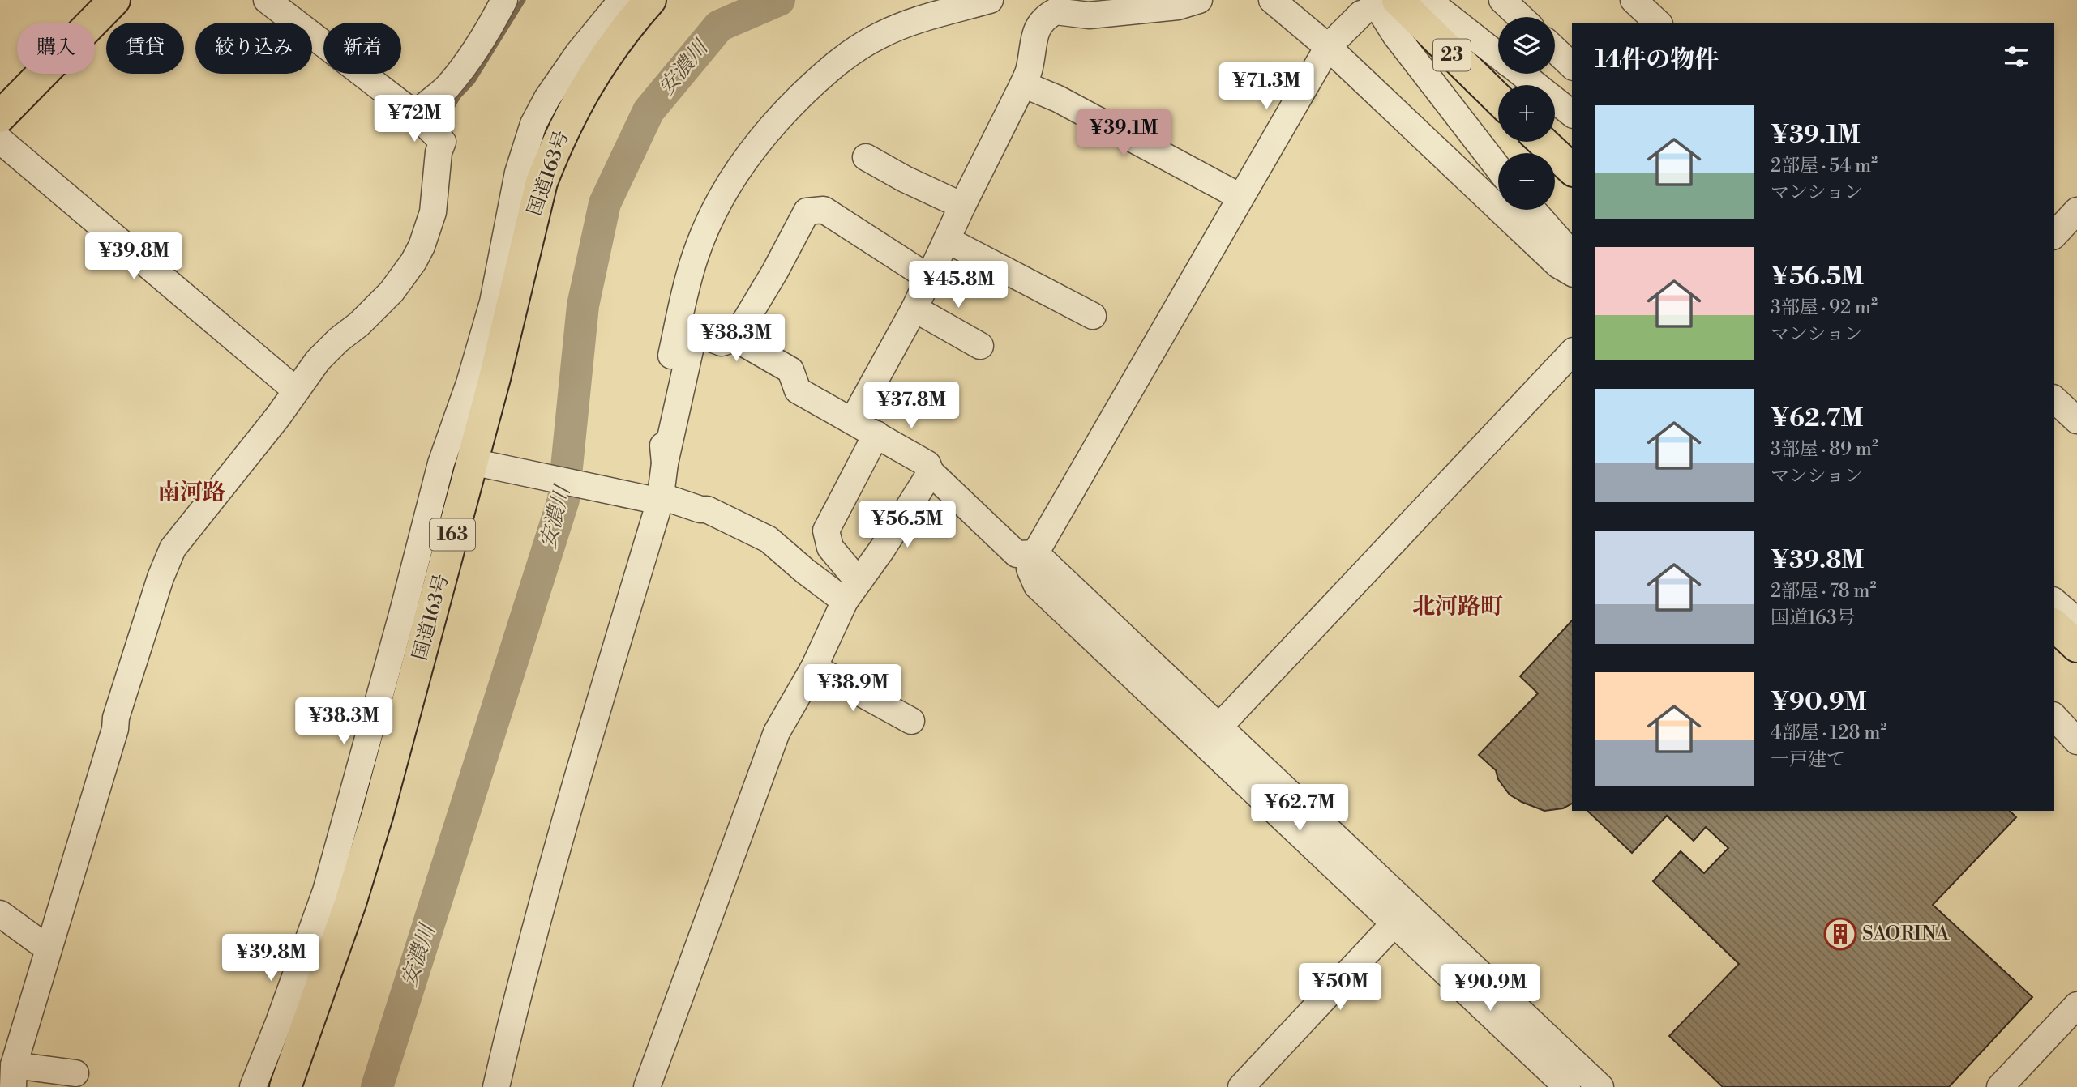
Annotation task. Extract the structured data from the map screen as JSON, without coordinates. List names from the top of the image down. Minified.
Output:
{"streets":{"highway":["23","国道163号","163"]},"districts":["南河路","北河路町"],"water":["安濃川"],"places":{"building":["SAORINA"]},"page":{"map_buttons":["+","−"],"chip":["購入","賃貸","絞り込み","新着"],"heading":"14件の物件","price":["¥71.3M","¥72M","¥39.1M","¥39.8M","¥45.8M","¥38.3M","¥37.8M","¥56.5M","¥38.9M","¥38.3M","¥62.7M","¥39.8M","¥50M","¥90.9M"],"list":[{"name":"¥39.1M","note":"2部屋 · 54 m² · マンション"},{"name":"¥56.5M","note":"3部屋 · 92 m² · マンション"},{"name":"¥62.7M","note":"3部屋 · 89 m² · マンション"},{"name":"¥39.8M","note":"2部屋 · 78 m² · 国道163号"},{"name":"¥90.9M","note":"4部屋 · 128 m² · 一戸建て"}]}}
